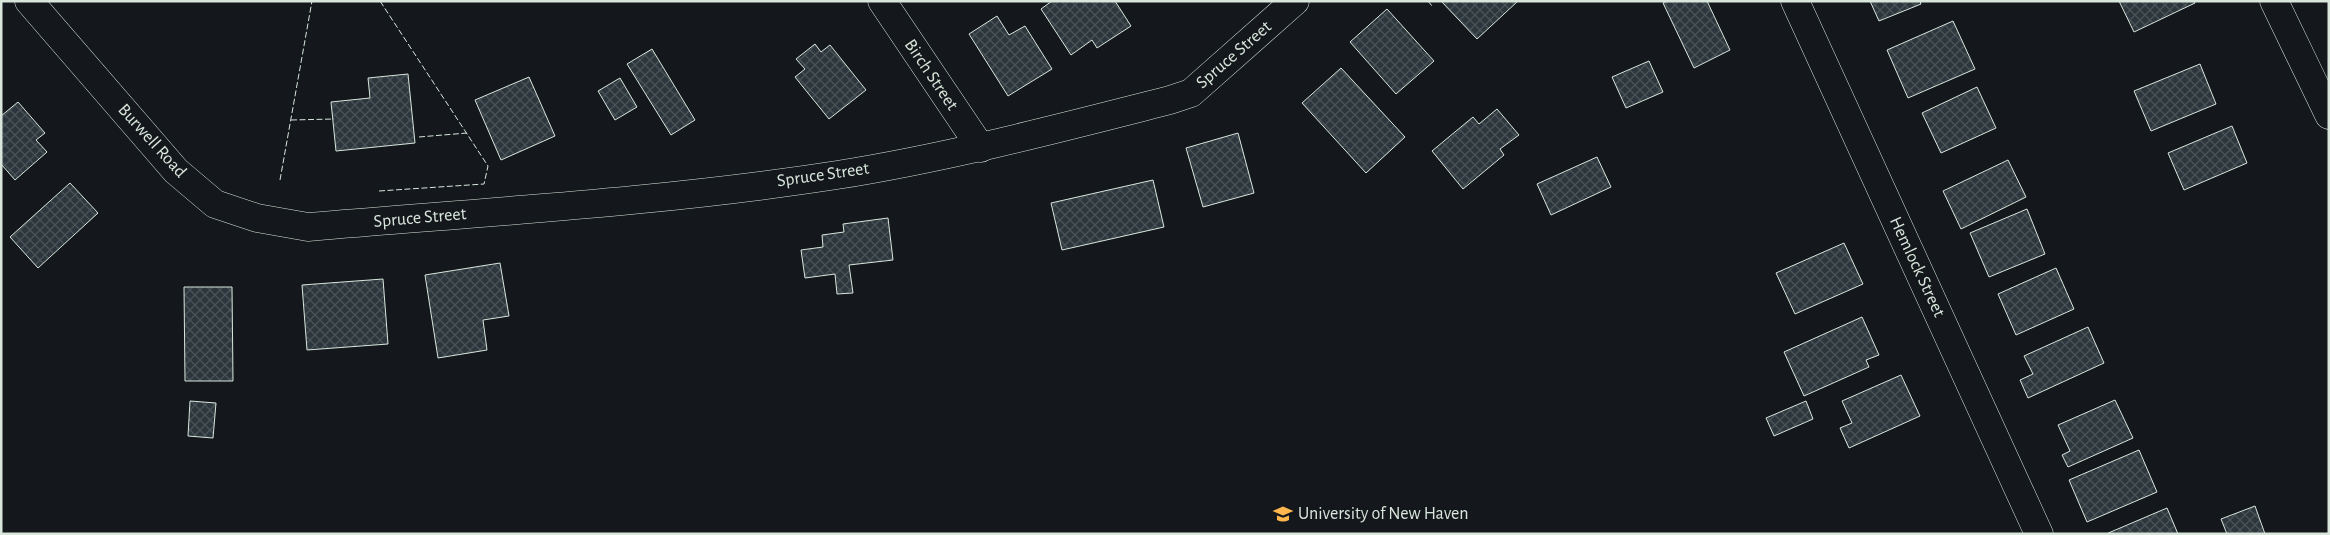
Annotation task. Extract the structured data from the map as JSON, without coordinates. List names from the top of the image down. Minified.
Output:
{"streets":{"street":["Spruce Street","Birch Street","Burwell Road","Hemlock Street"]},"crossings":[["Spruce Street","Birch Street"],["Spruce Street","Burwell Road"]],"places":{"school or university":["University of New Haven"]}}
